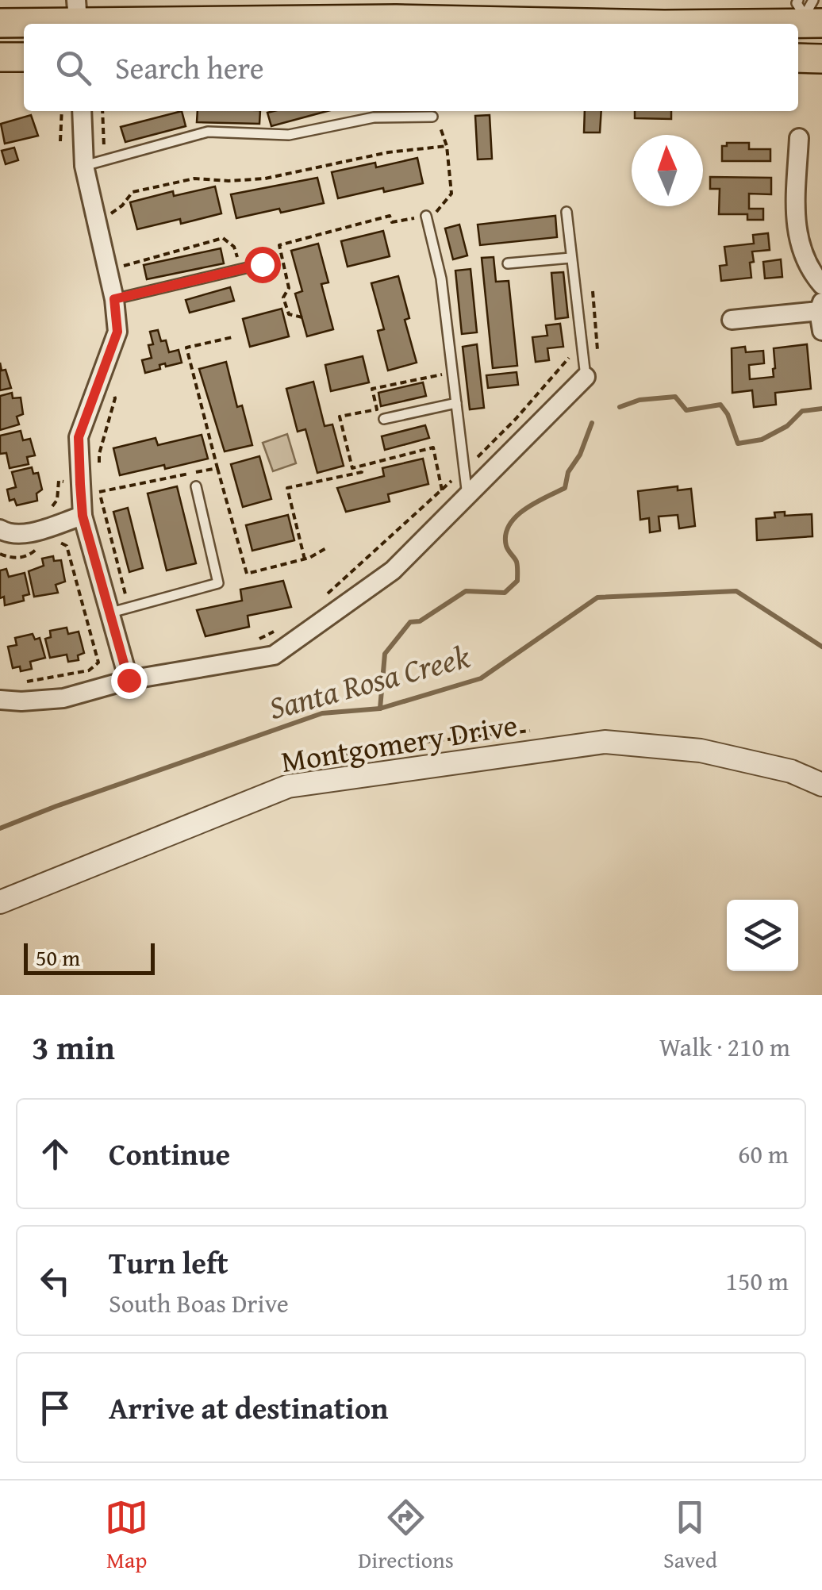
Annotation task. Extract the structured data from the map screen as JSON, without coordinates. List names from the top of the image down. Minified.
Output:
{"streets":{"street":["Montgomery Drive"]},"water":["Santa Rosa Creek"],"scale_bar":"50 m","north":"top","page":{"search":"Search here","scale":"50 m","heading":["3 min","Walk · 210 m"],"list":[["Continue","60 m"],["Turn left","South Boas Drive","150 m"],"Arrive at destination"],"nav":["Map","Directions","Saved"]}}
